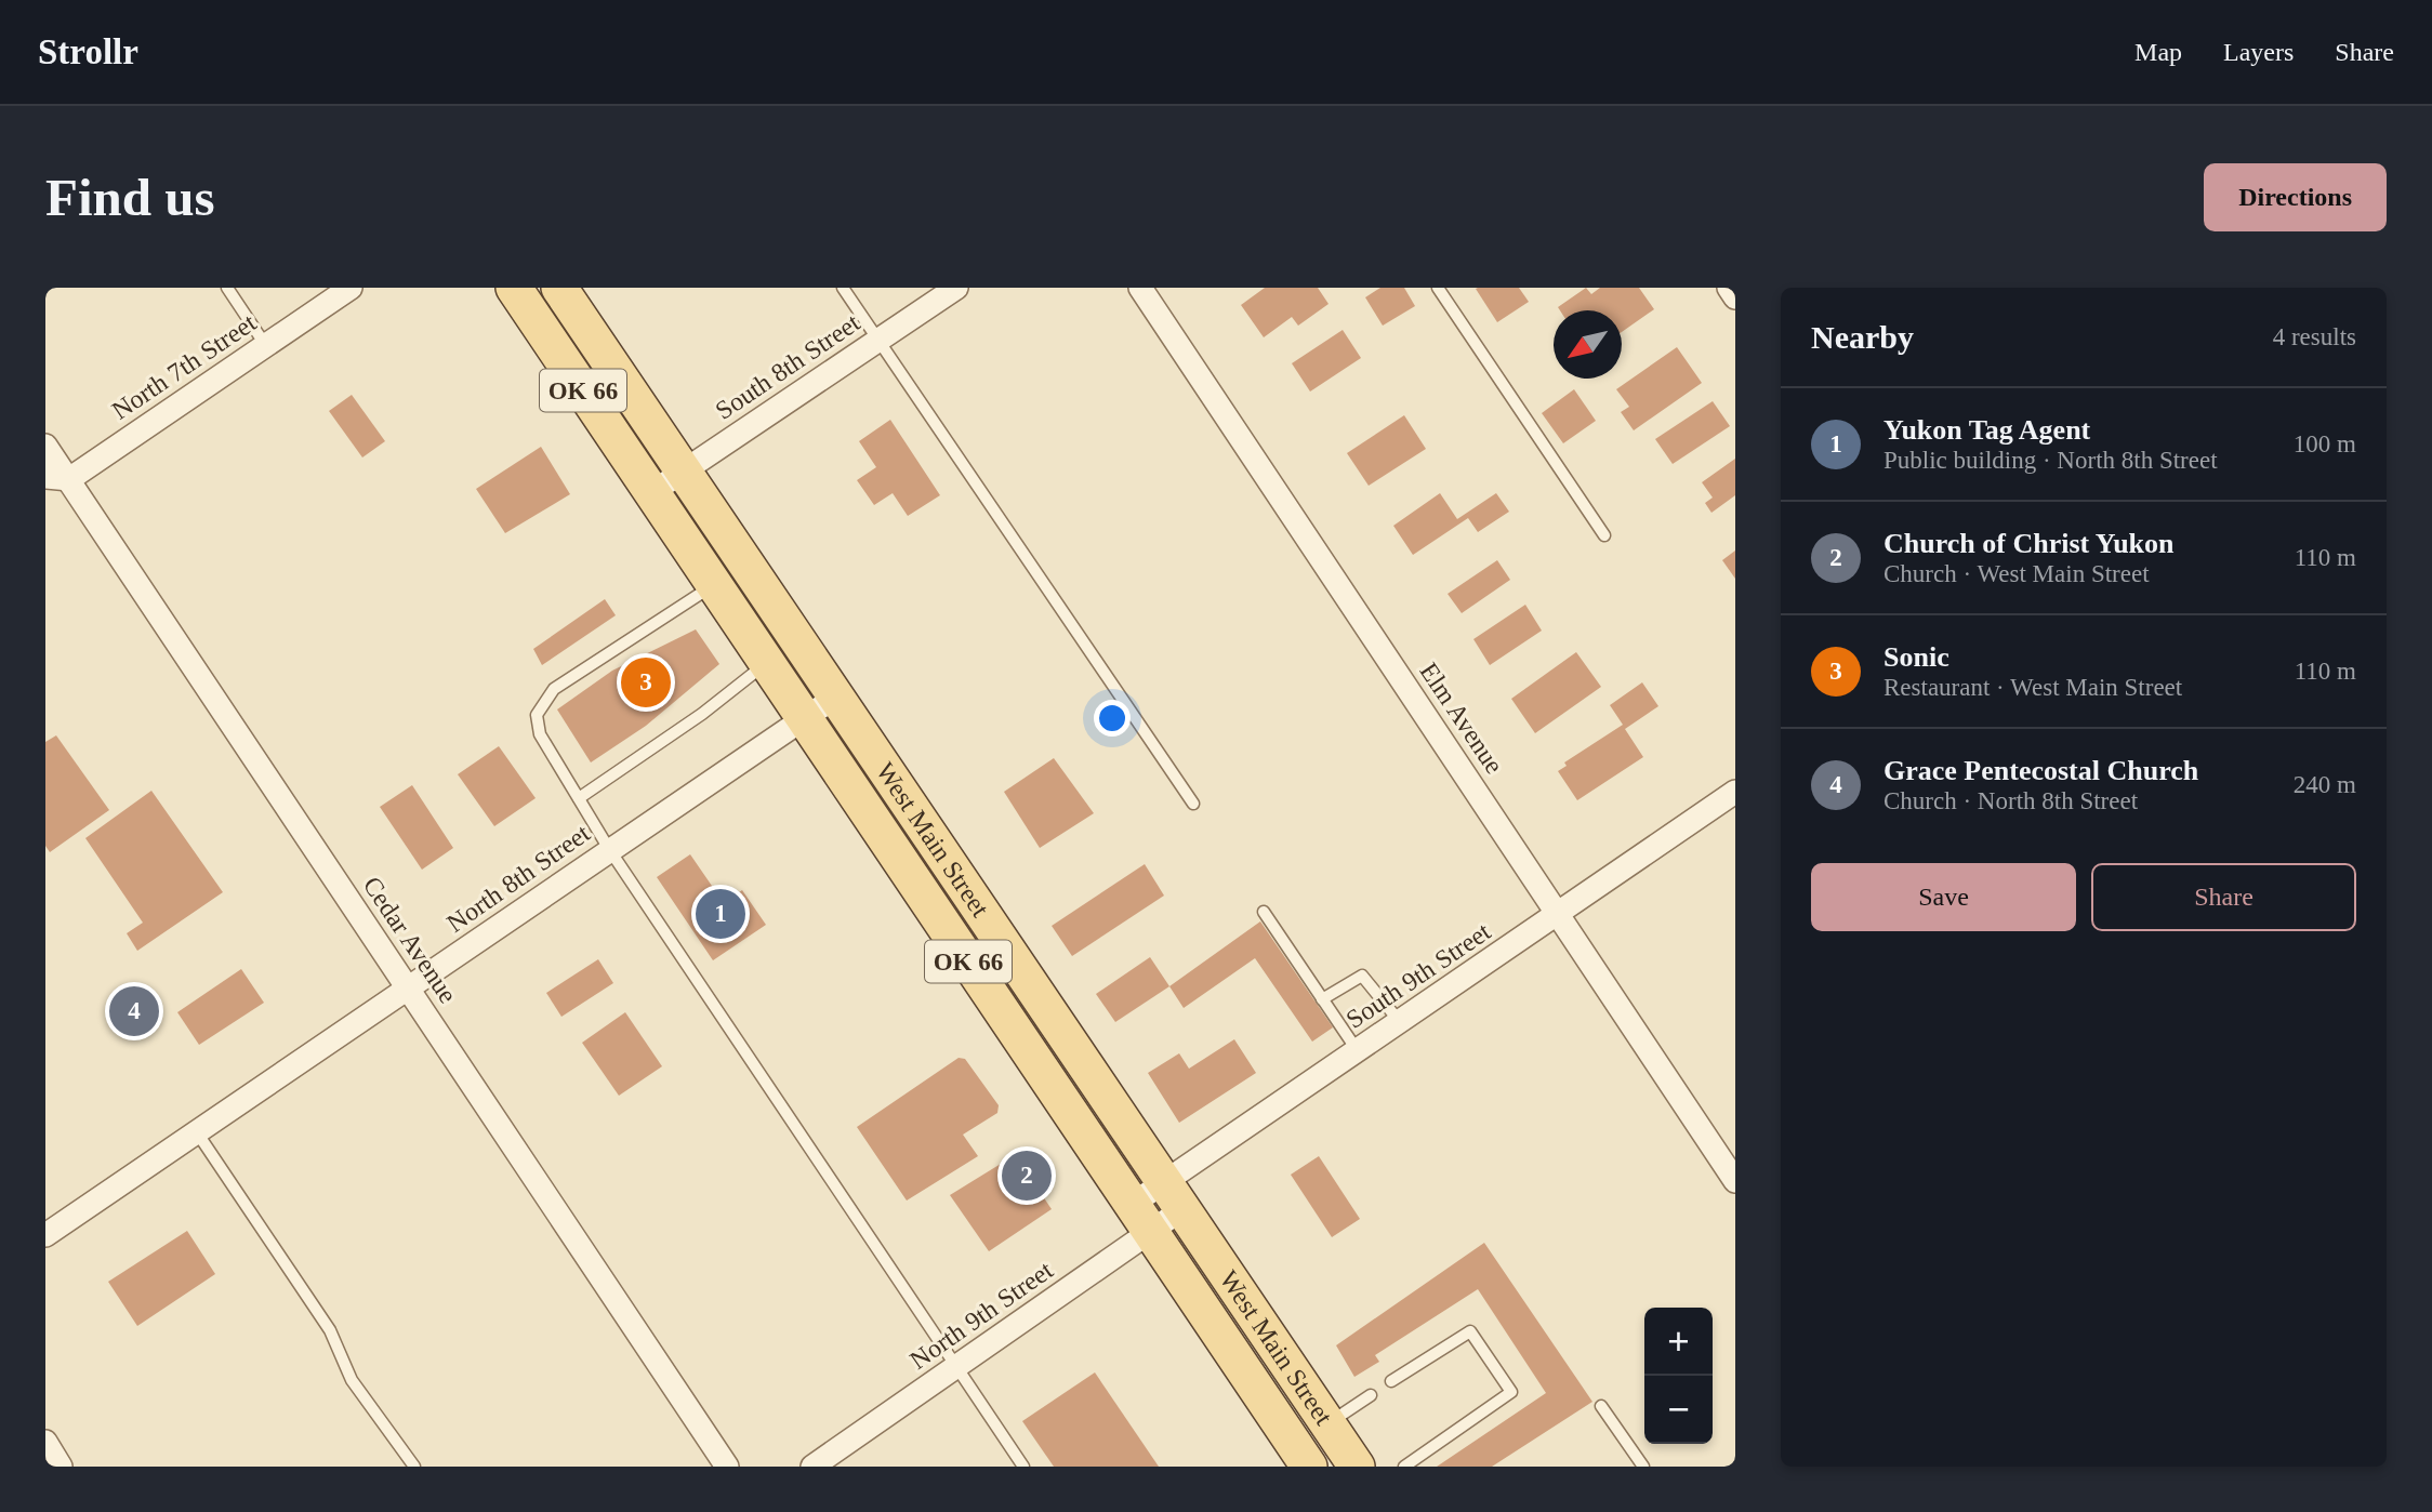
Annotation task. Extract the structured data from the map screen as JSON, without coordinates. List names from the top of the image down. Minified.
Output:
{"streets":{"main road":["OK 66","West Main Street"],"street":["North 7th Street","South 8th Street","Elm Avenue","North 8th Street","Cedar Avenue","South 9th Street","North 9th Street"]},"crossings":[["North 7th Street","Cedar Avenue"],["South 8th Street","West Main Street"],["Elm Avenue","South 9th Street"],["West Main Street","North 8th Street"],["West Main Street","South 9th Street"],["West Main Street","North 9th Street"],["North 8th Street","Cedar Avenue"],["South 9th Street","North 9th Street"]],"north":"bottom left","page":{"header":"Strollr","nav":["Map","Layers","Share"],"buttons":["Directions",["Save","Share"]],"title":"Find us","heading":["Nearby","4 results"],"list":[{"mark":"1","name":"Yukon Tag Agent","note":"Public building · North 8th Street","value":"100 m"},{"mark":"2","name":"Church of Christ Yukon","note":"Church · West Main Street","value":"110 m"},{"mark":"3","name":"Sonic","note":"Restaurant · West Main Street","value":"110 m"},{"mark":"4","name":"Grace Pentecostal Church","note":"Church · North 8th Street","value":"240 m"}],"pins":["3","1","4","2"],"map_buttons":["+","−"]}}
